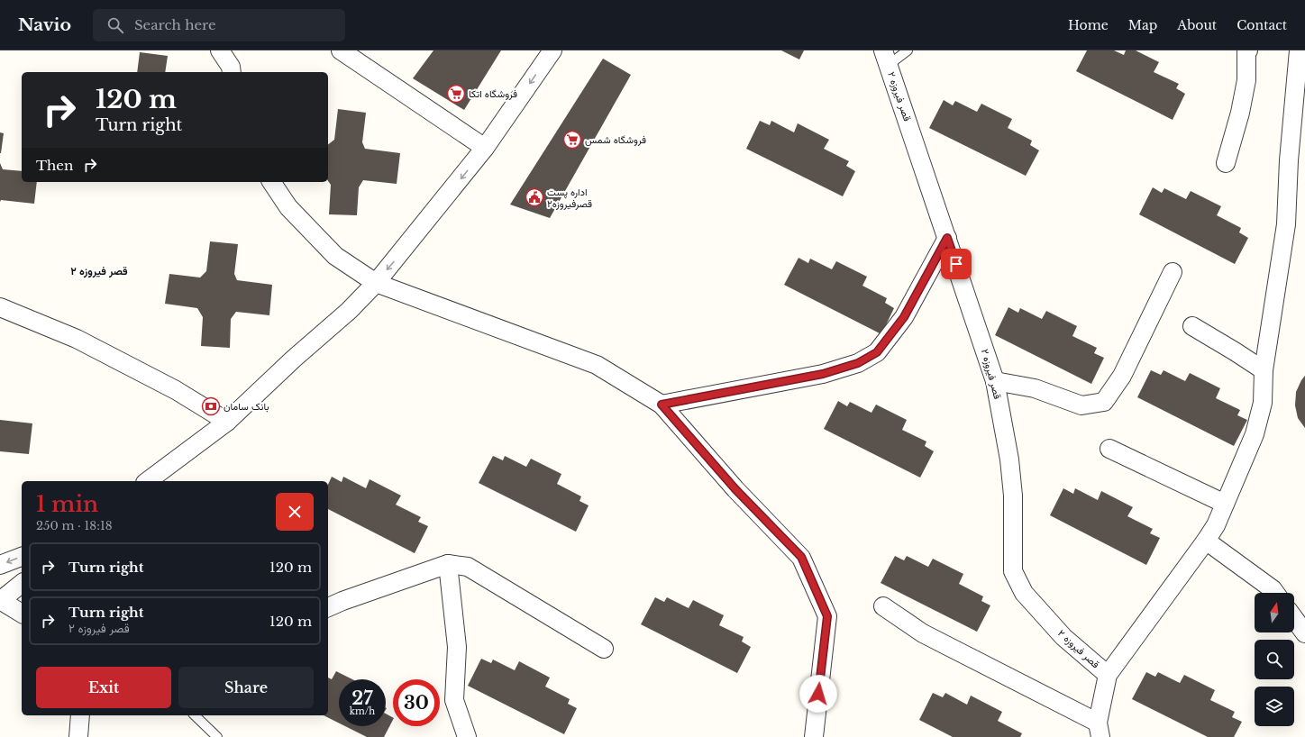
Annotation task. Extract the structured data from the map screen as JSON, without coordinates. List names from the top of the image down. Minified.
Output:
{"streets":{"street":["قصر فیروزه ۲"]},"districts":["قصر فیروزه ۲"],"places":{"supermarket":["فروشگاه اتکا","فروشگاه شمس"],"public building":["اداره پست قصرفیروزه۲"],"bank":["بانک سامان"]},"north":"top","page":{"header":"Navio","search":"Search here","nav":["Home","Map","About","Contact"],"turn":["120 m","Turn right"],"then":"Then","heading":["1 min","250 m · 18:18"],"list":[{"name":"Turn right","value":"120 m"},{"name":"Turn right","note":"قصر فیروزه ۲","value":"120 m"}],"buttons":["Exit","Share"],"speed":"27 km/h","limit":"30"}}
